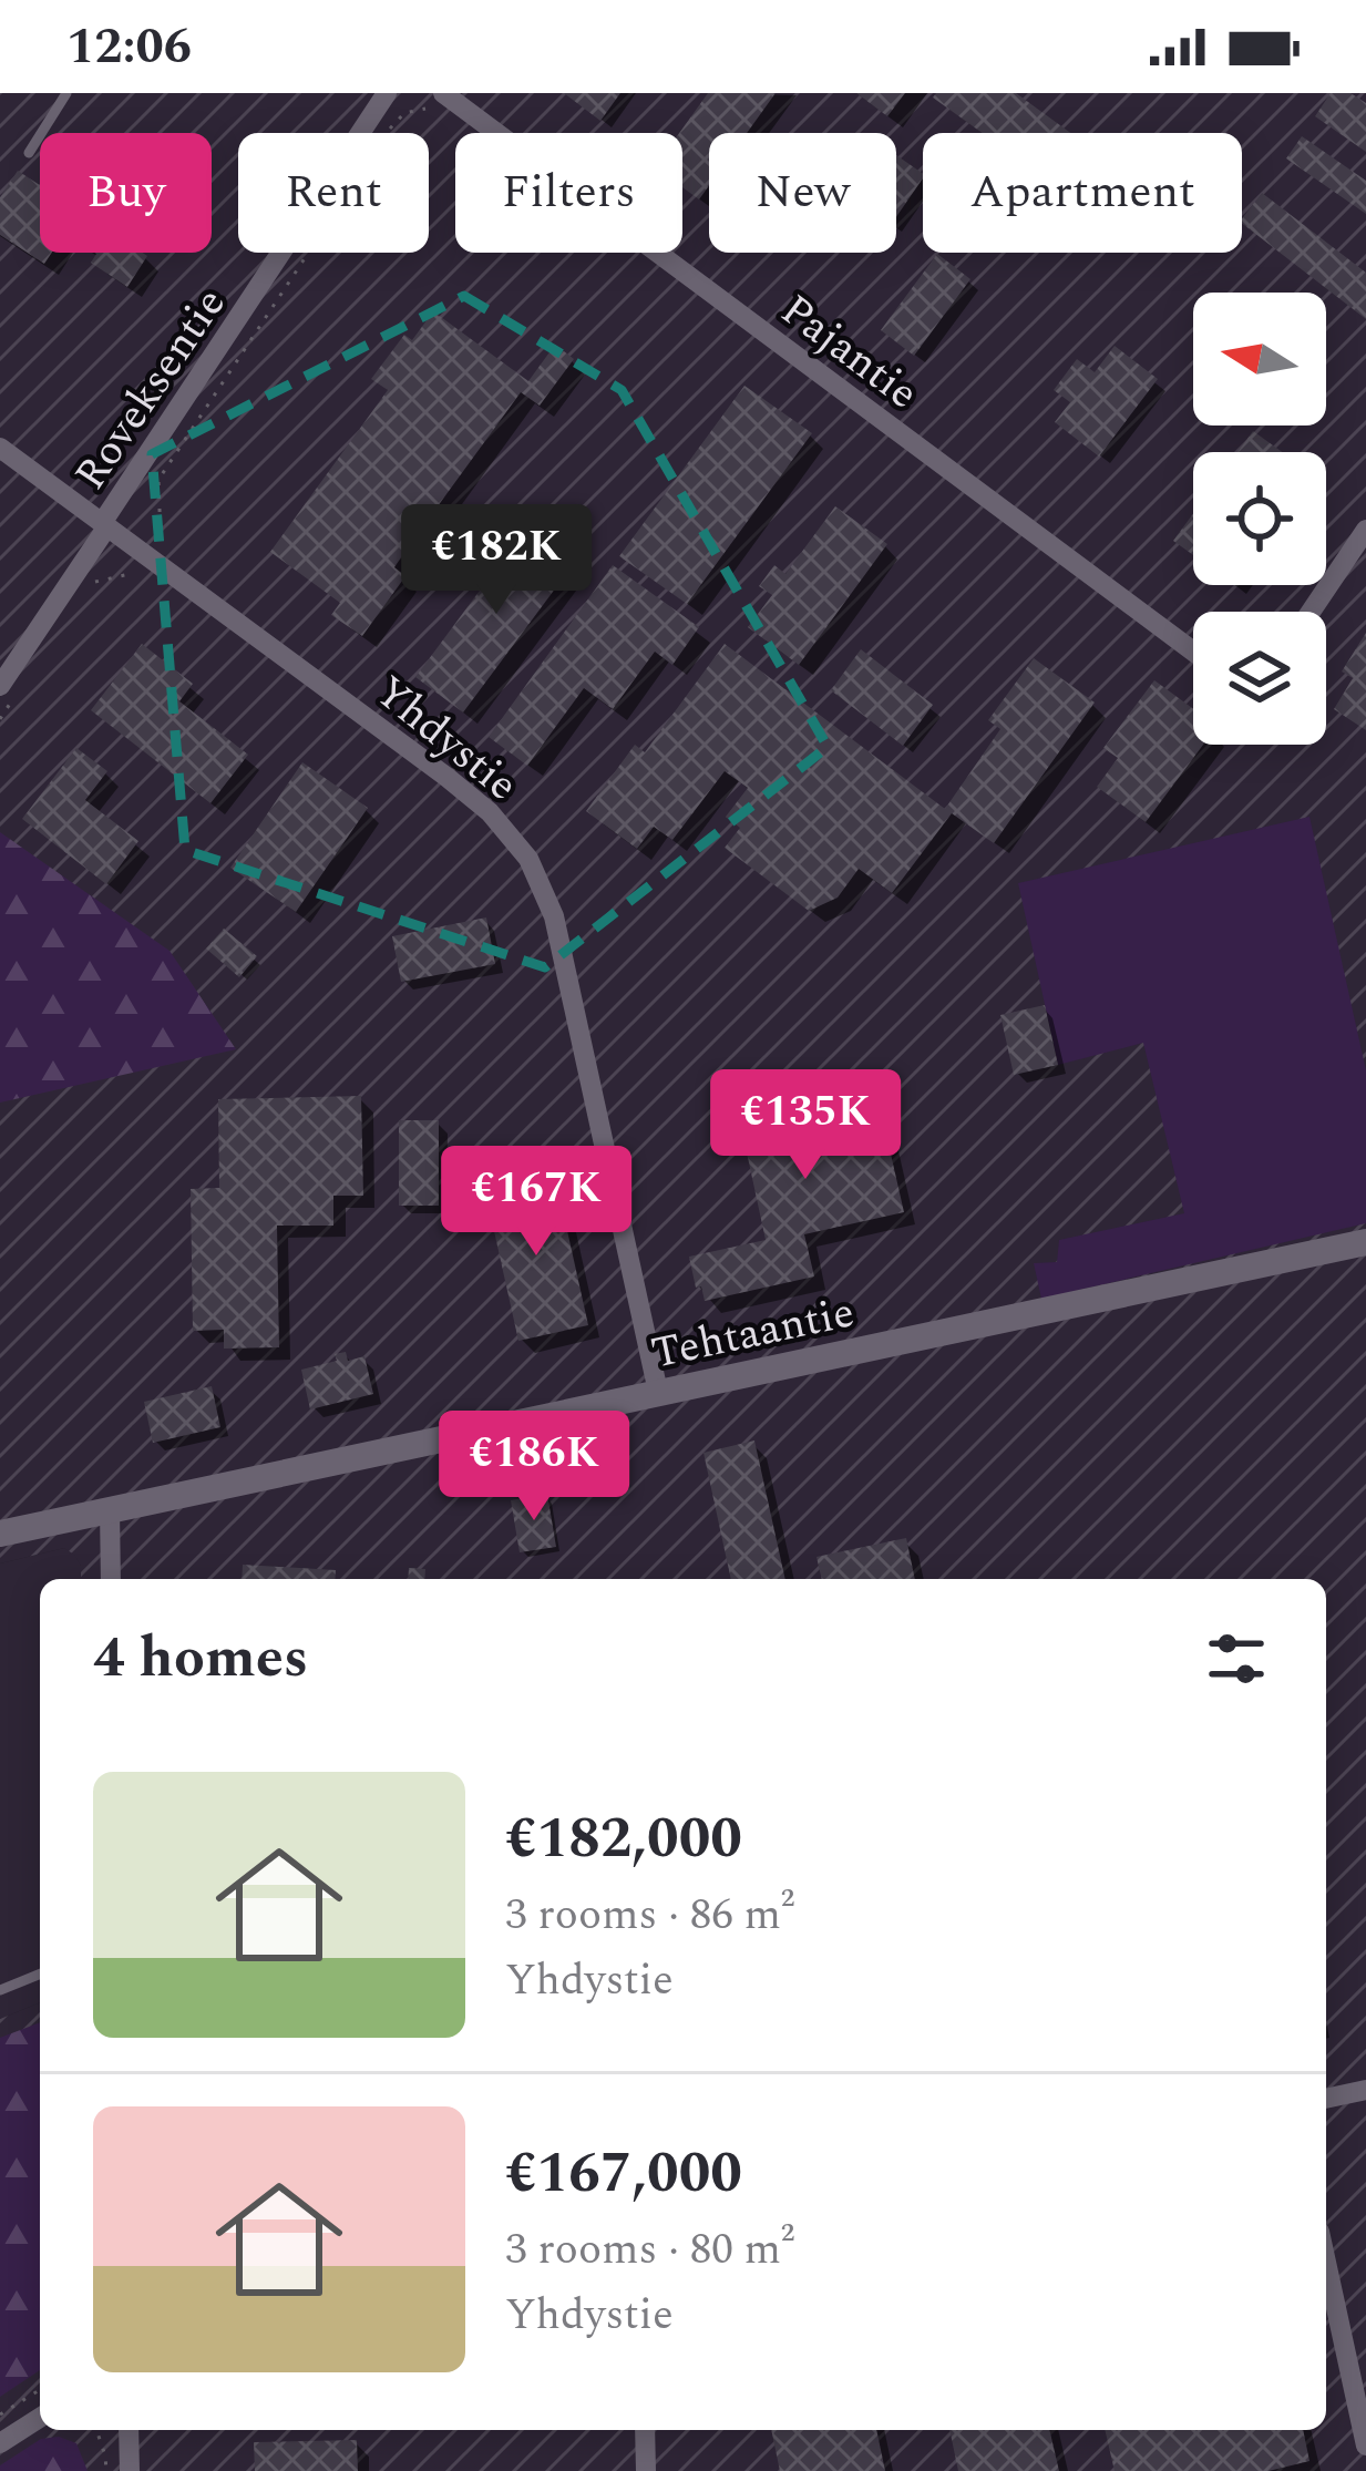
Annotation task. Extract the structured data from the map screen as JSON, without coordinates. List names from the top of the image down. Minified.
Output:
{"streets":{"street":["Pajantie","Roveksentie","Yhdystie","Tehtaantie"]},"crossings":[["Roveksentie","Yhdystie"],["Yhdystie","Tehtaantie"]],"north":"left","page":{"status":"12:06","chip":["Buy","Rent","Filters","New","Apartment"],"price":["€182K","€135K","€167K","€186K"],"heading":"4 homes","list":[{"name":"€182,000","note":"3 rooms · 86 m² · Yhdystie"},{"name":"€167,000","note":"3 rooms · 80 m² · Yhdystie"}]}}
